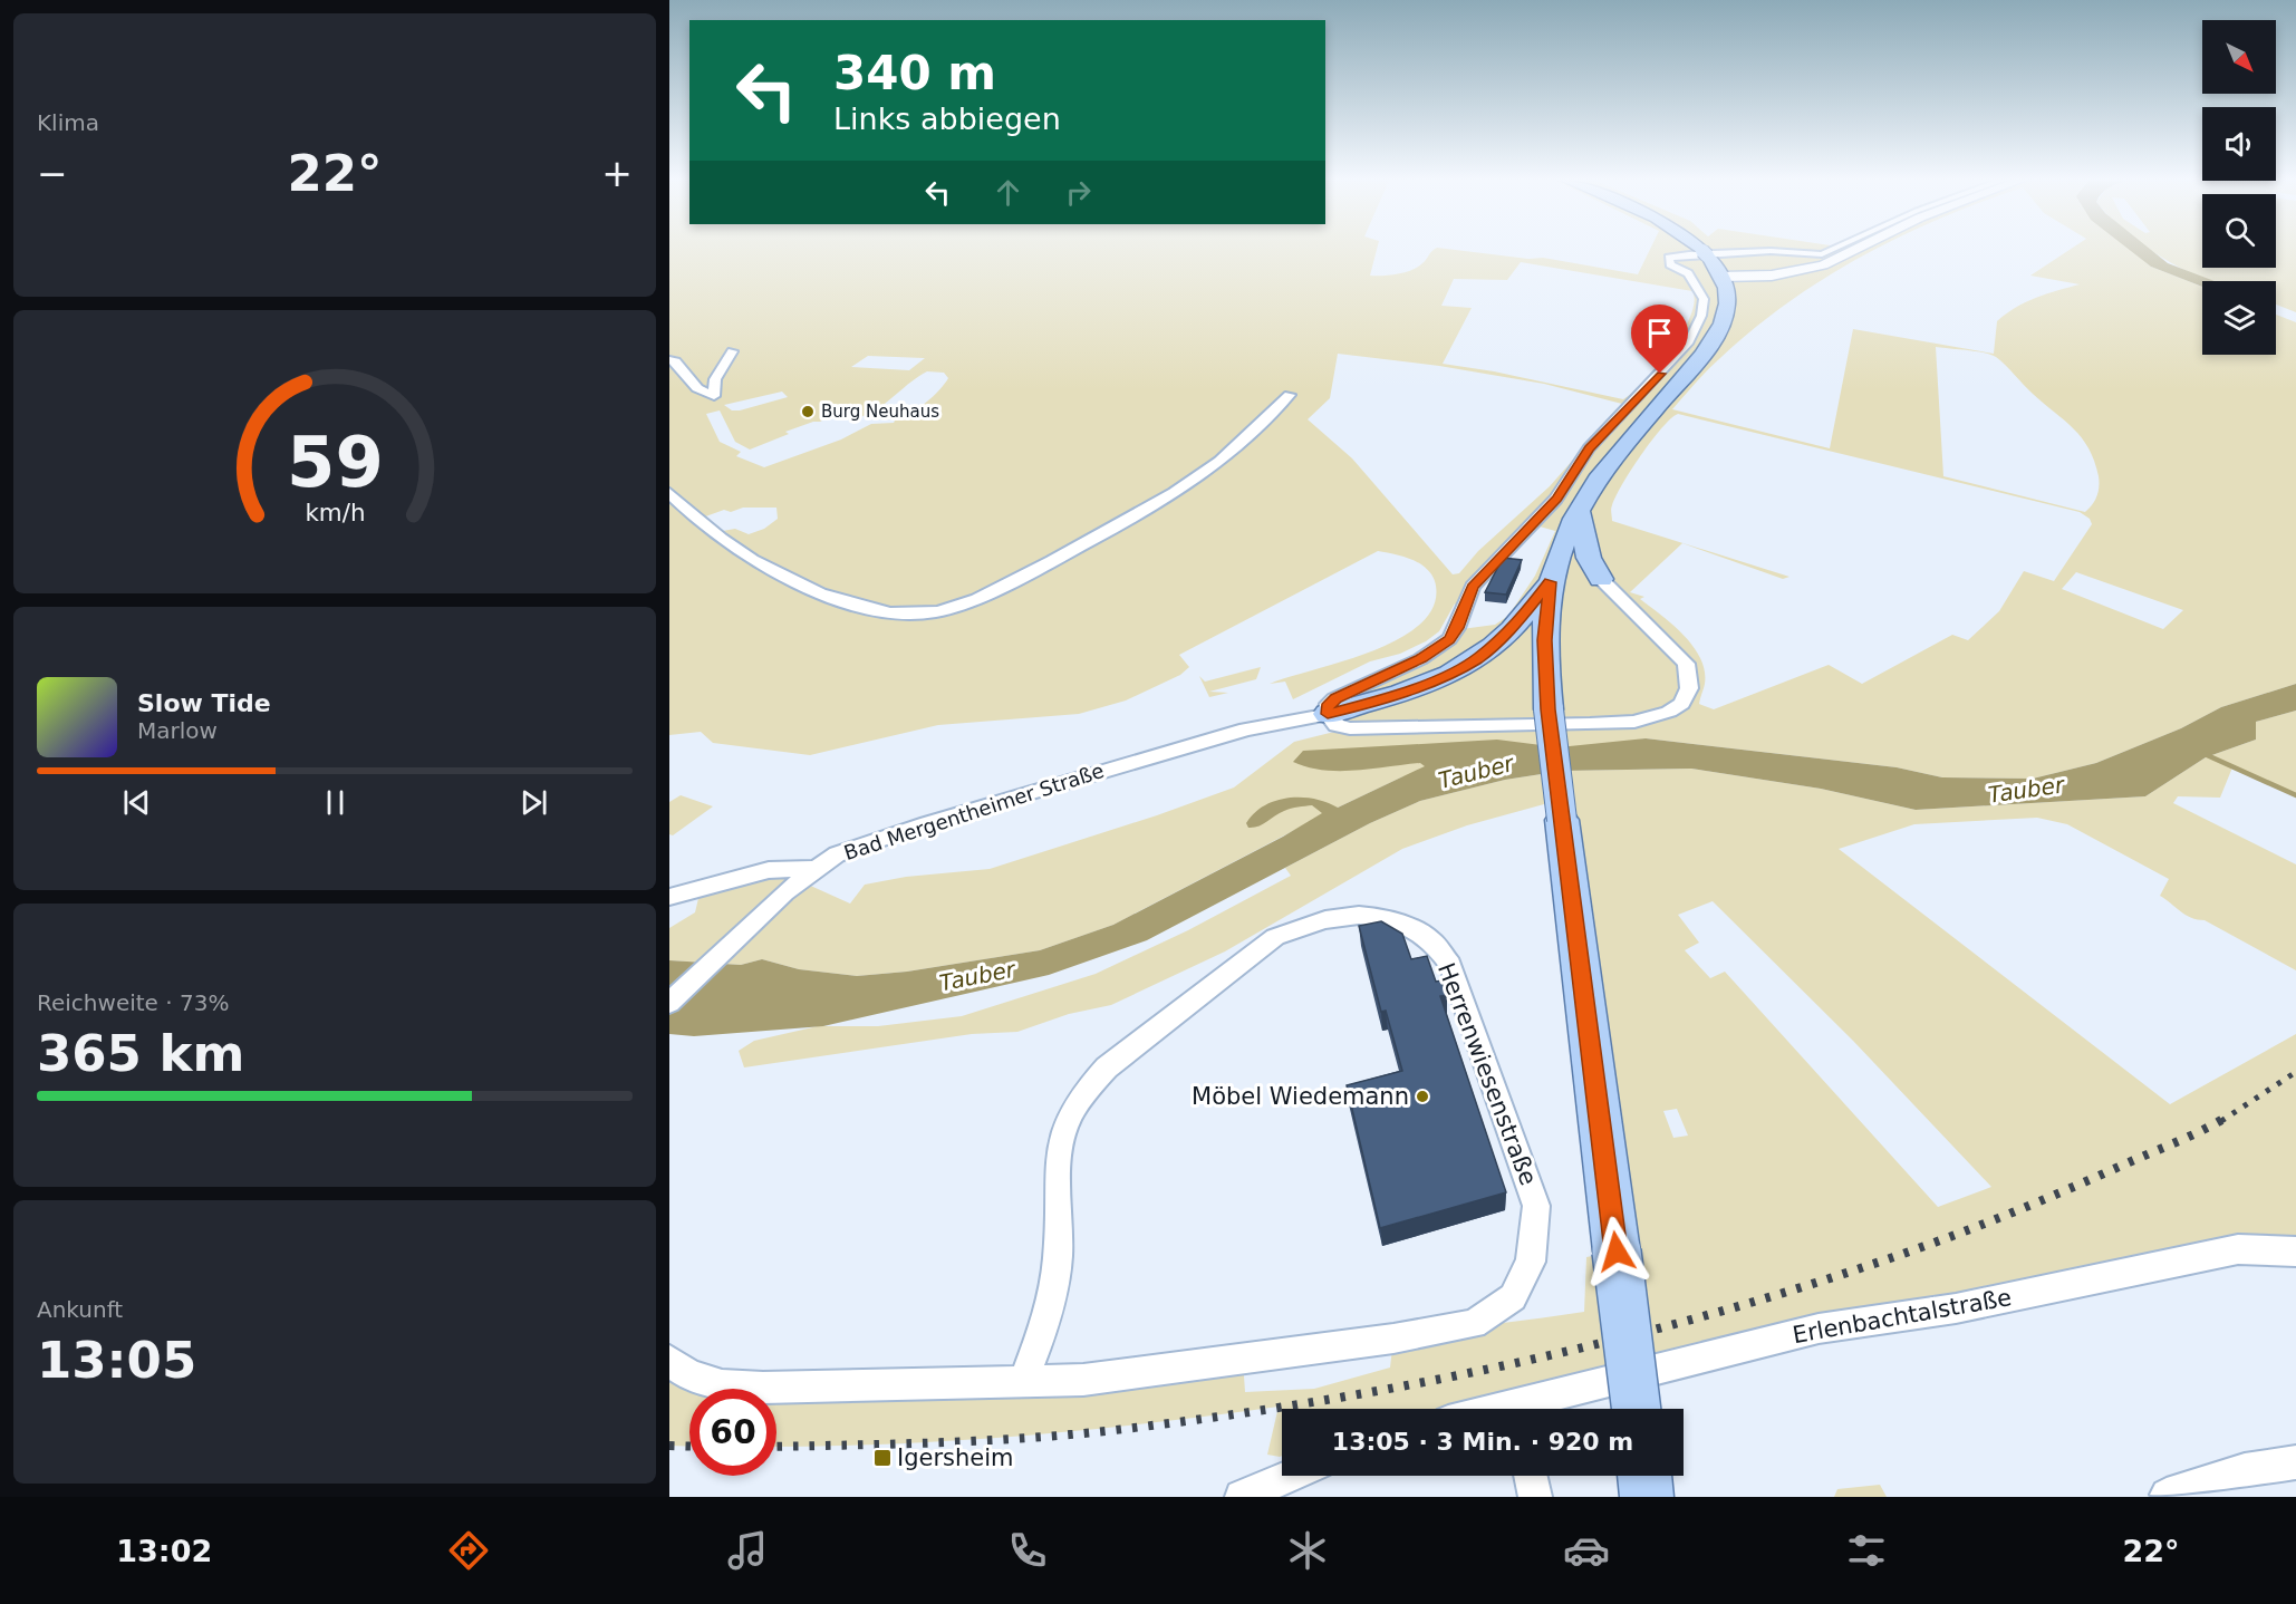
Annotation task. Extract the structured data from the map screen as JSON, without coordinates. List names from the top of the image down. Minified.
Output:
{"streets":{"street":["Bad Mergentheimer Straße","Herrenwiesenstraße","Erlenbachtalstraße"]},"water":["Tauber"],"places":{"other":["Burg Neuhaus","Möbel Wiedemann"],"transit":["Igersheim"]},"north":"bottom right","page":{"tile":["Klima",["Reichweite · 73%","365 km"],["Ankunft","13:05"]],"turn":["340 m","Links abbiegen"],"heat":["−","22°","+"],"song":["Slow Tide","Marlow"],"limit":"60","trip":"13:05 · 3 Min. · 920 m","tabs":["13:02","22°"],"gauge":["59","km/h"]}}
